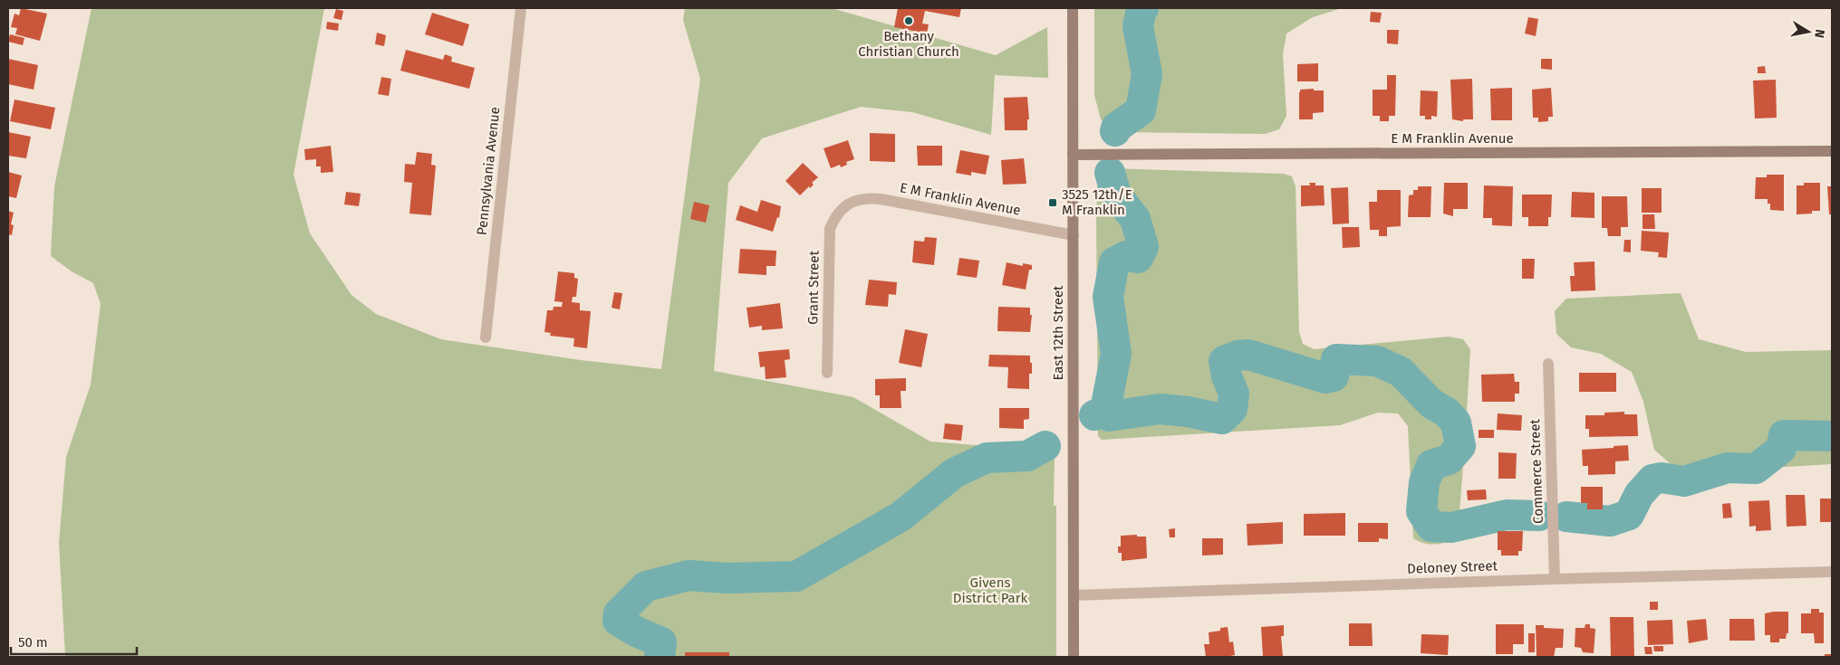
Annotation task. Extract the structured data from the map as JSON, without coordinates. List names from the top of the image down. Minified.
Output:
{"streets":{"street":["E M Franklin Avenue","Pennsylvania Avenue","Grant Street","East 12th Street","Commerce Street","Deloney Street"]},"crossings":[["E M Franklin Avenue","Grant Street"],["E M Franklin Avenue","East 12th Street"],["East 12th Street","Deloney Street"],["Commerce Street","Deloney Street"]],"parks":["Givens District Park"],"places":{"other":["Bethany Christian Church"],"transit":["3525 12th/E M Franklin"]},"scale_bar":"50 m","north":"right"}
